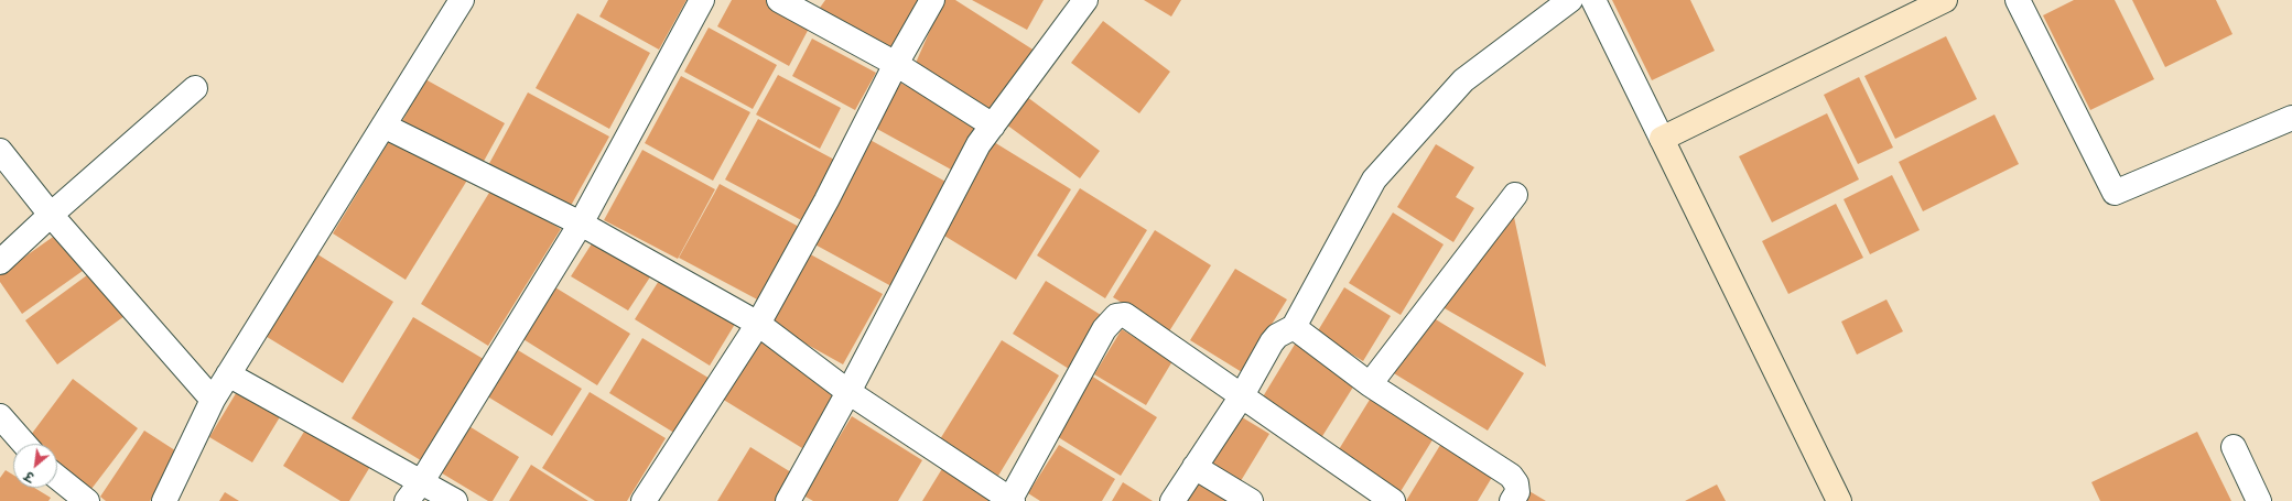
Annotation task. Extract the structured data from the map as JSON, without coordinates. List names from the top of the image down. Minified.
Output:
{"north":"bottom left"}
